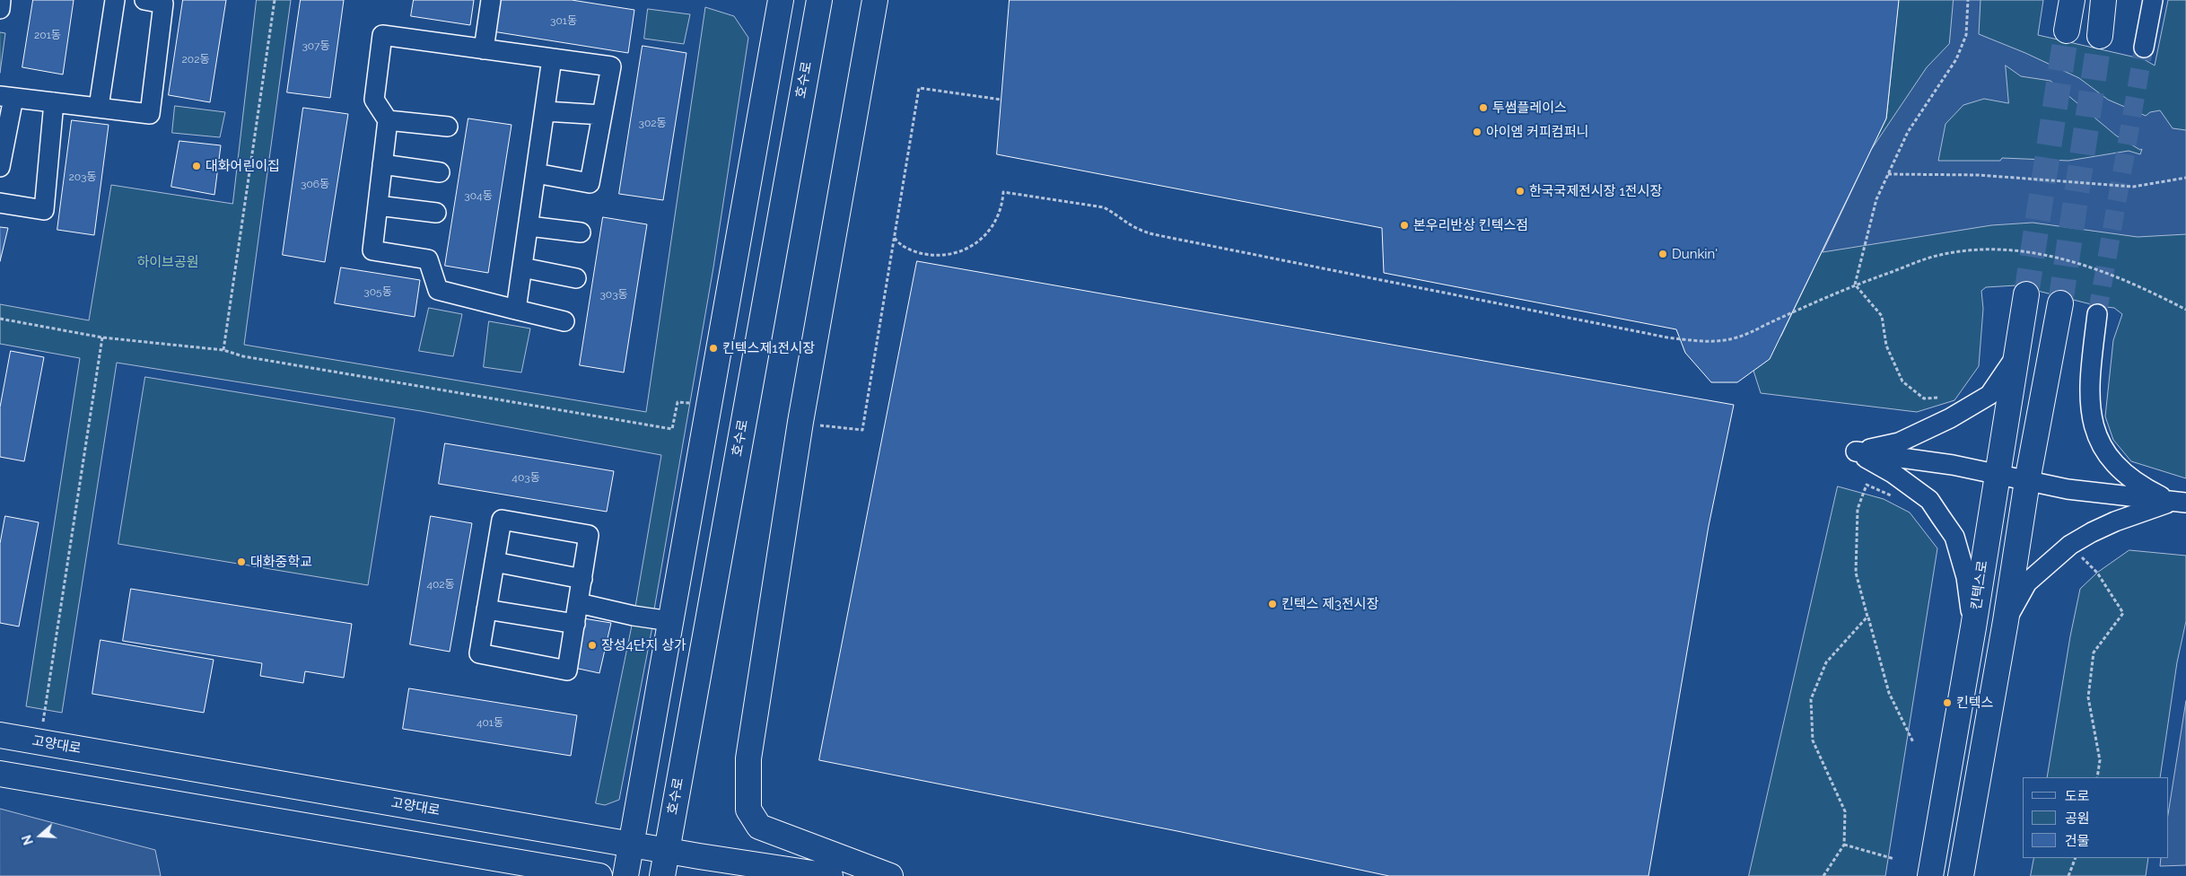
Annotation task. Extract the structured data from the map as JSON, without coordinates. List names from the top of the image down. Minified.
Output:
{"streets":{"main road":["호수로","킨텍스로","고양대로"]},"crossings":[["호수로","고양대로"]],"parks":["하이브공원"],"places":["투썸플레이스","아이엠 커피컴퍼니","대화어린이집","한국국제전시장 1전시장","본우리반상 킨텍스점","Dunkin'","킨텍스제1전시장","대화중학교","킨텍스 제3전시장","장성4단지 상가","킨텍스"],"house_numbers":["301동","201동","307동","202동","302동","203동","306동","304동","305동","303동","403동","402동","401동"],"legend":["도로","공원","건물"],"north":"left"}
